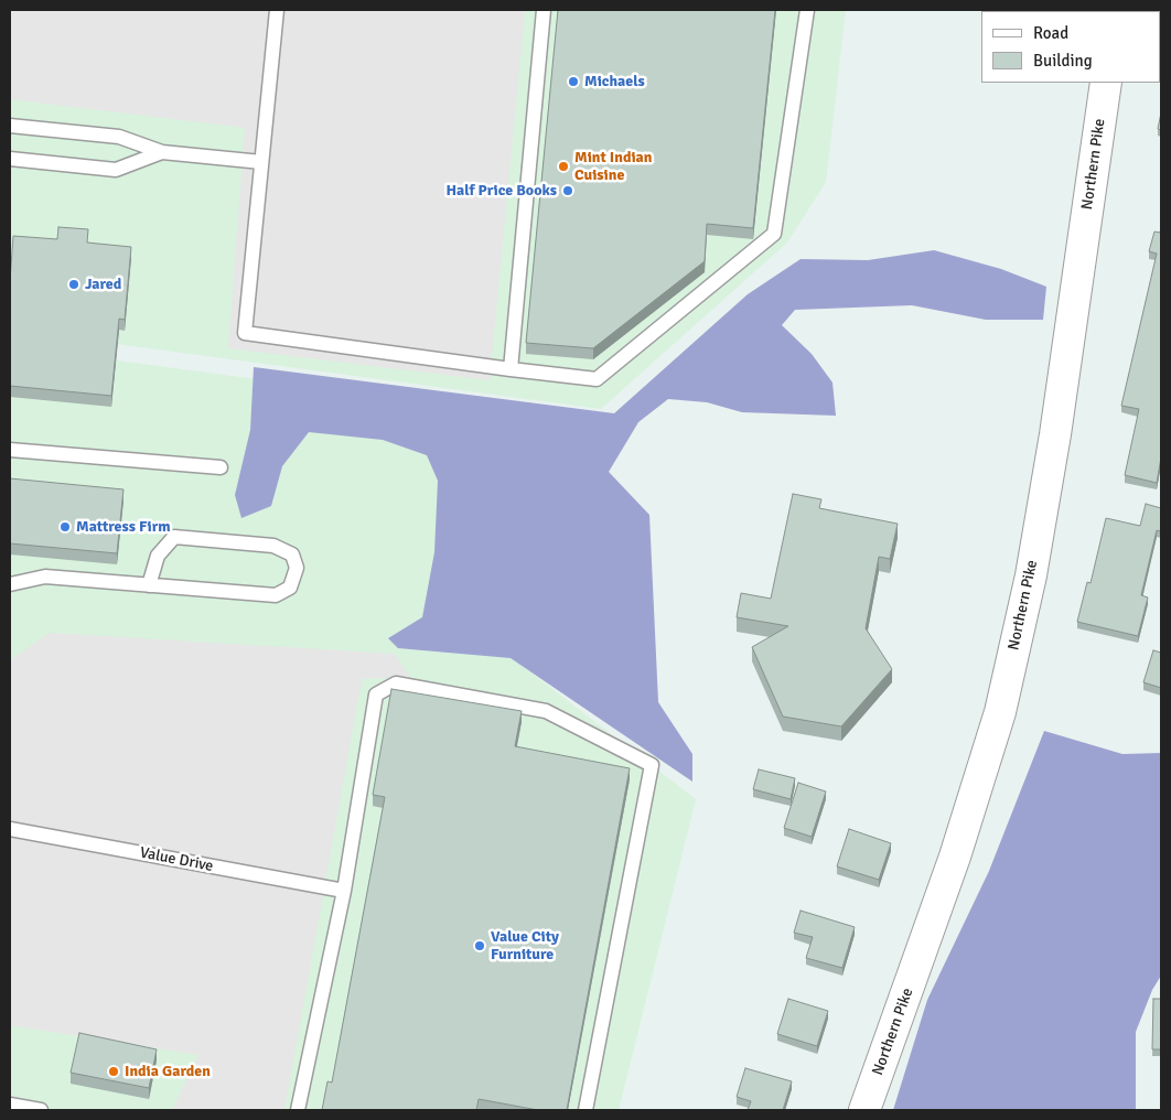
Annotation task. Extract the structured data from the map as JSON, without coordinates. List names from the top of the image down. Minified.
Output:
{"streets":{"street":["Northern Pike"],"lane":["Value Drive"]},"places":["Michaels","Mint Indian Cuisine","Half Price Books","Jared","Mattress Firm","Value City Furniture","India Garden"],"legend":["Road","Building"]}
